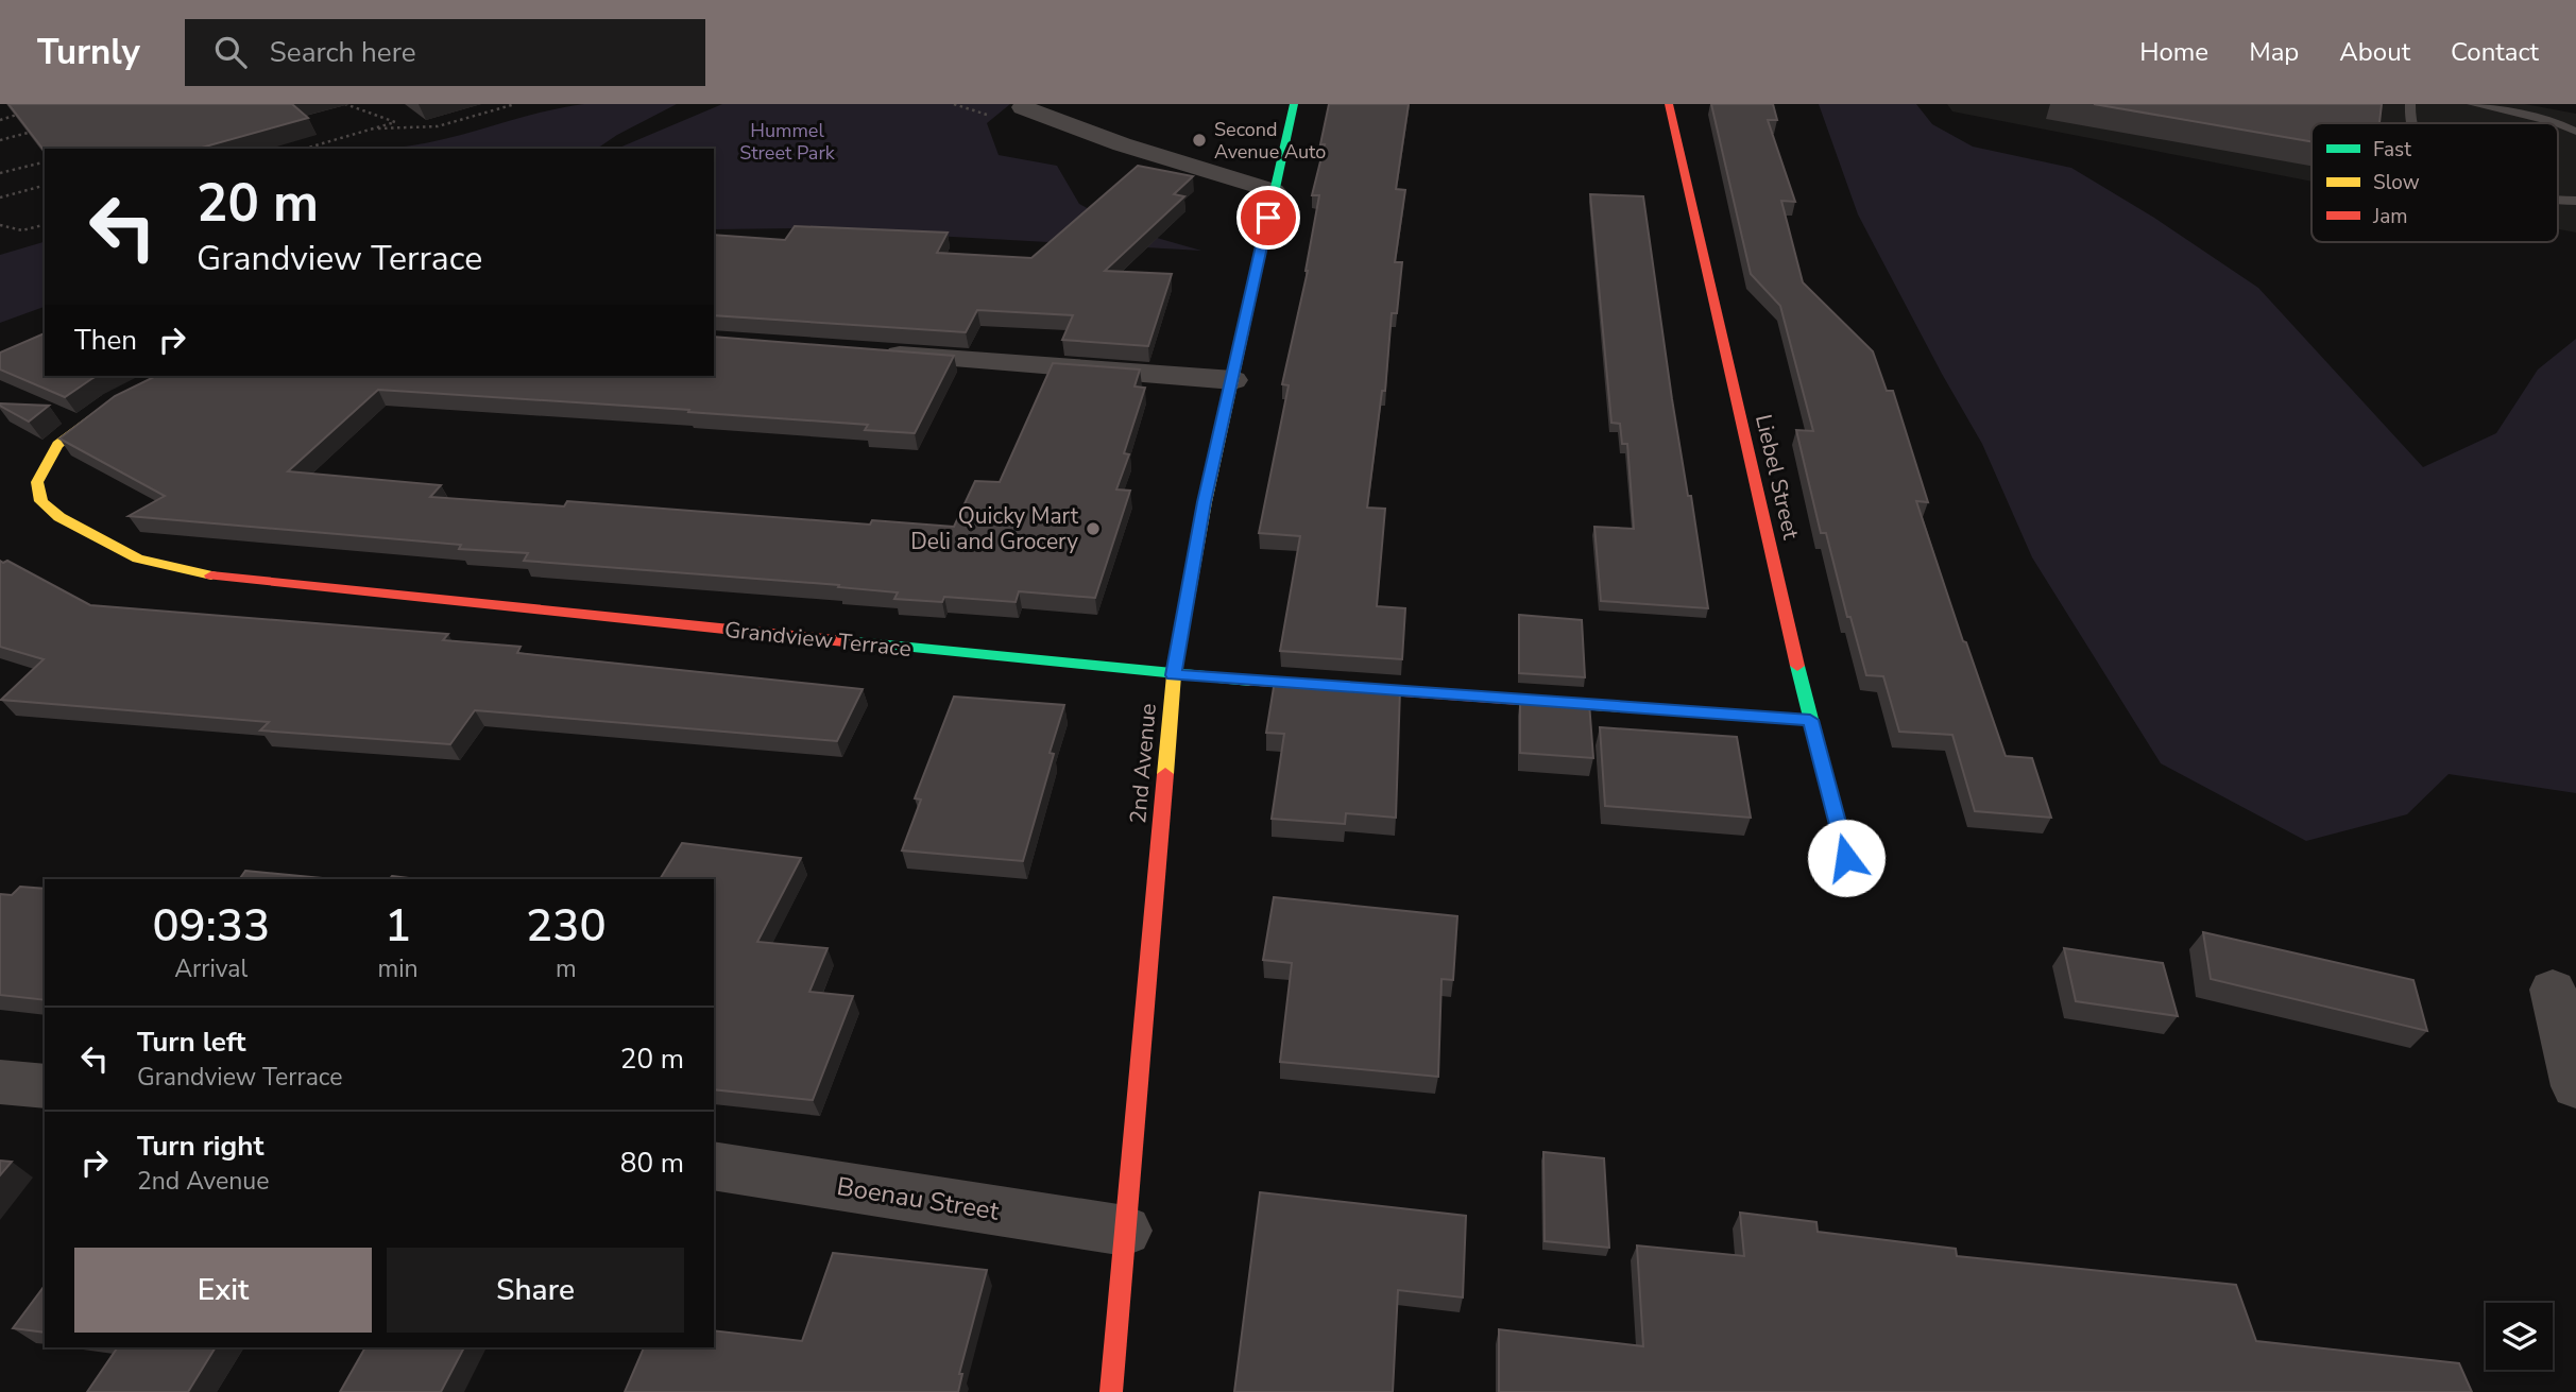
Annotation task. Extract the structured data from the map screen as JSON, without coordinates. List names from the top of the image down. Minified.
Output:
{"streets":{"street":["Liebel Street","Grandview Terrace","2nd Avenue","Boenau Street"]},"crossings":[["Liebel Street","Grandview Terrace"],["Grandview Terrace","2nd Avenue"],["2nd Avenue","Boenau Street"]],"parks":["Hummel Street Park"],"places":["Second Avenue Auto","Quicky Mart Deli and Grocery"],"legend":["Fast","Slow","Jam"],"page":{"header":"Turnly","search":"Search here","nav":["Home","Map","About","Contact"],"turn":["20 m","Grandview Terrace"],"then":"Then","eta":["09:33","Arrival","1","min","230","m"],"list":[{"name":"Turn left","note":"Grandview Terrace","value":"20 m"},{"name":"Turn right","note":"2nd Avenue","value":"80 m"}],"buttons":["Exit","Share"]}}
